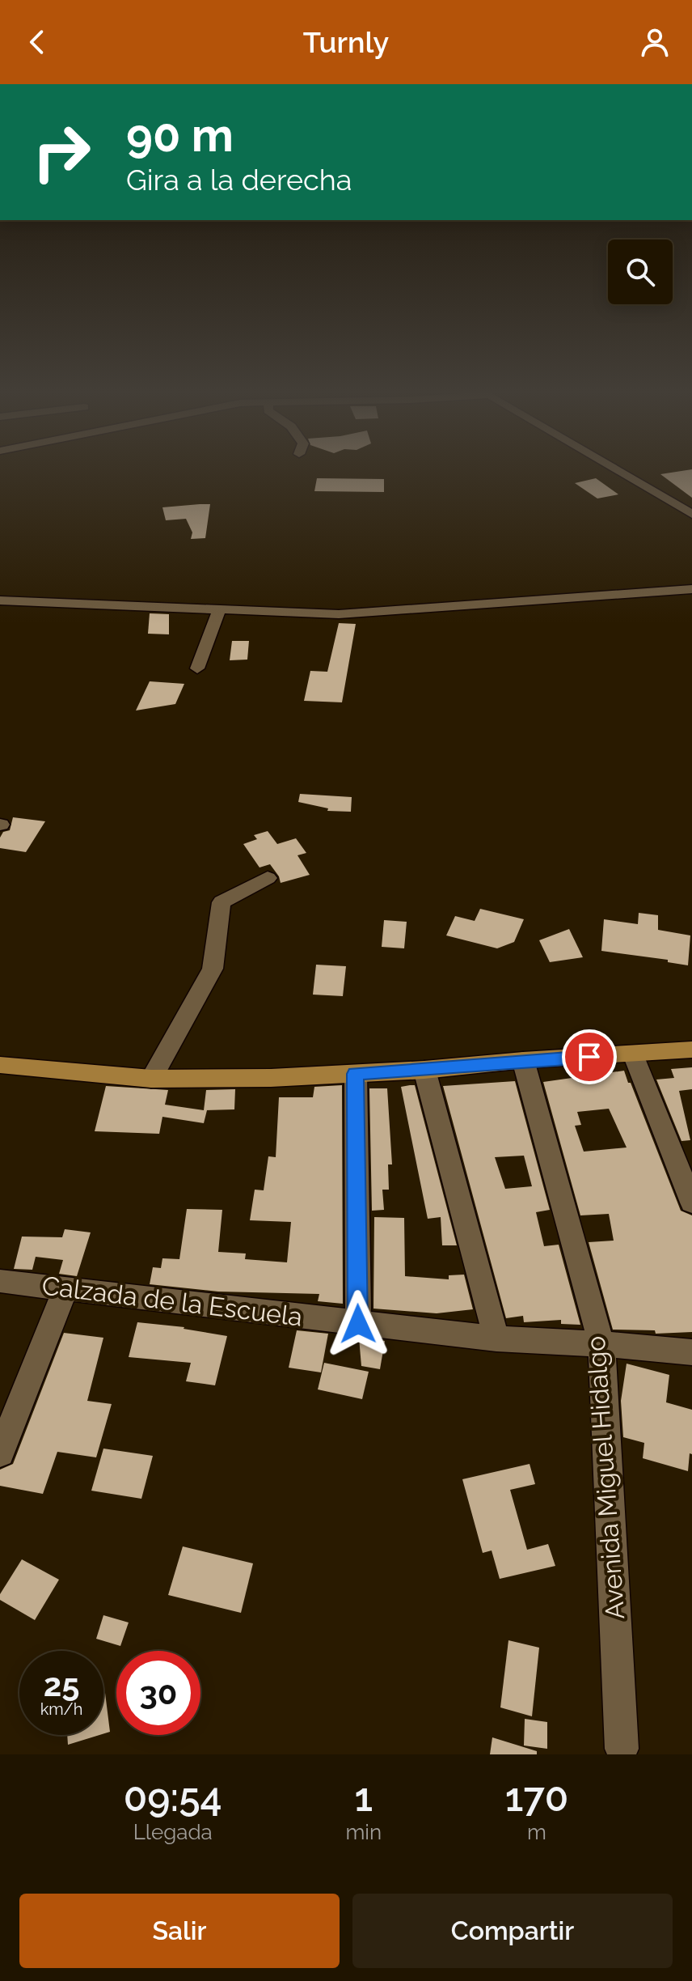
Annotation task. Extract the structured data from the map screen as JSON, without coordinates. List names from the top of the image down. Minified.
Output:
{"streets":{"street":["Calzada de la Escuela","Avenida Miguel Hidalgo"]},"crossings":[["Calzada de la Escuela","Avenida Miguel Hidalgo"]],"page":{"header":"Turnly","turn":["90 m","Gira a la derecha"],"speed":"25 km/h","limit":"30","eta":["09:54","Llegada","1","min","170","m"],"buttons":["Salir","Compartir"]}}
